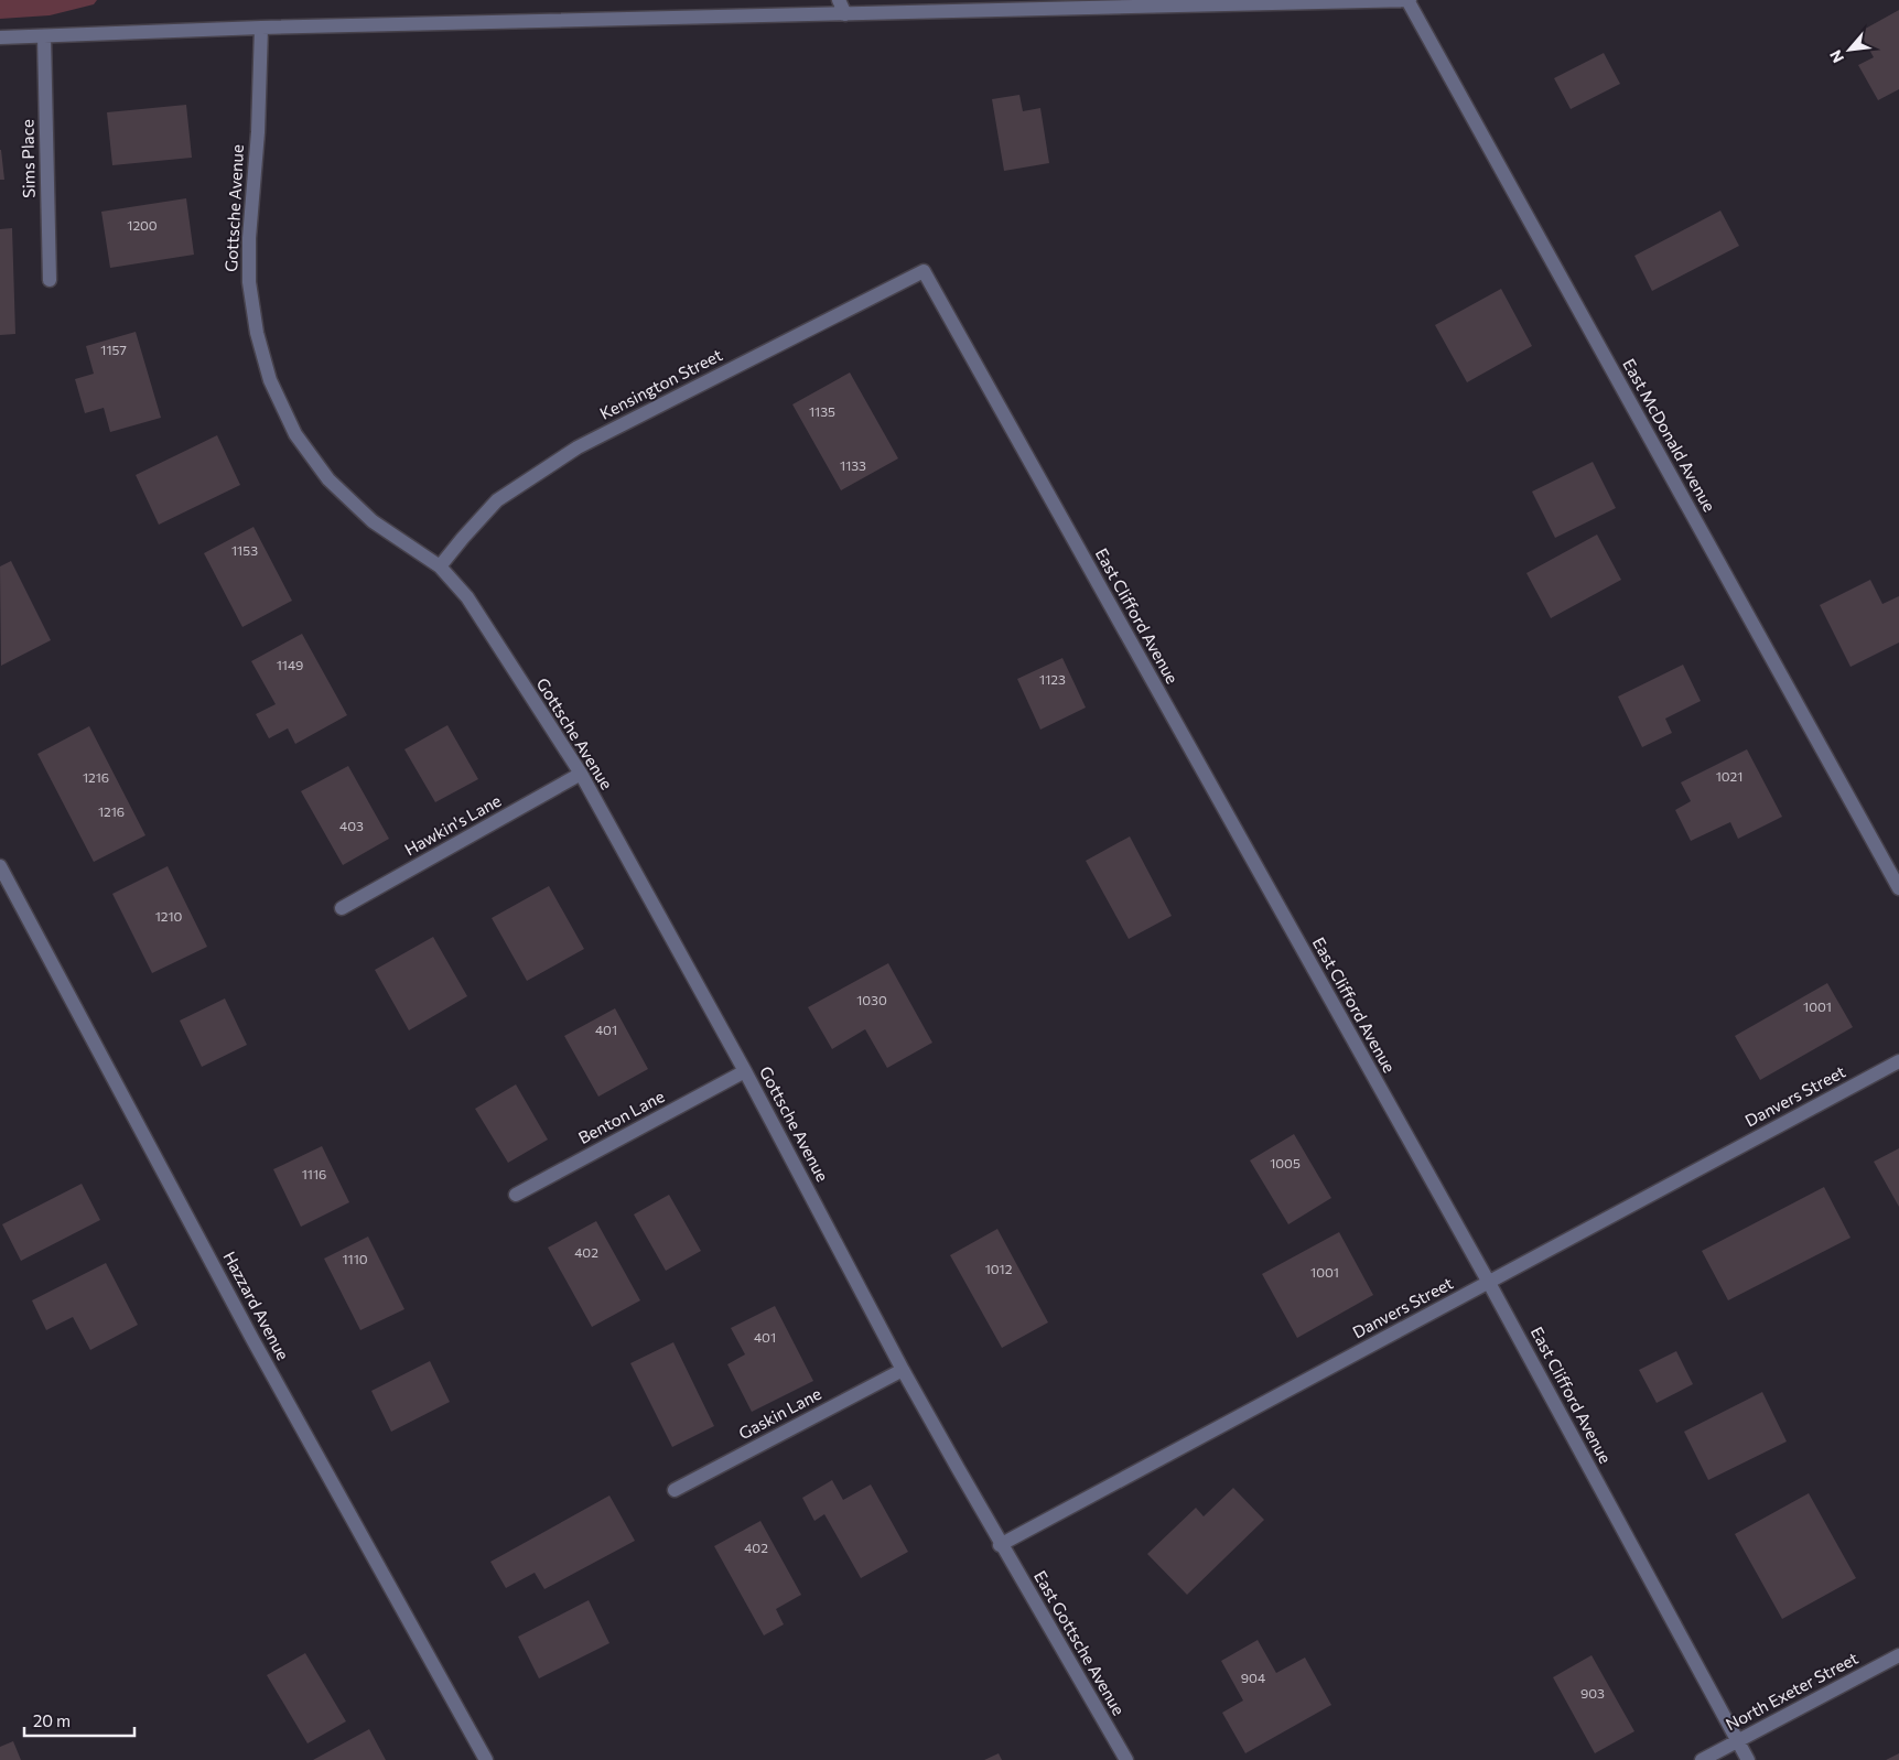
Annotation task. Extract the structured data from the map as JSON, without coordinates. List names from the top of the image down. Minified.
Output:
{"streets":{"street":["Sims Place","Gottsche Avenue","Kensington Street","East McDonald Avenue","East Clifford Avenue","Hawkin's Lane","Danvers Street","Benton Lane","Hazzard Avenue","Gaskin Lane","East Gottsche Avenue","North Exeter Street"]},"crossings":[["Gottsche Avenue","Kensington Street"],["Gottsche Avenue","Hawkin's Lane"],["Gottsche Avenue","Danvers Street"],["Gottsche Avenue","Benton Lane"],["Gottsche Avenue","Gaskin Lane"],["Gottsche Avenue","East Gottsche Avenue"],["Kensington Street","East Clifford Avenue"],["East Clifford Avenue","Danvers Street"],["East Clifford Avenue","North Exeter Street"],["Danvers Street","East Gottsche Avenue"]],"house_numbers":["1200","1157","1135","1133","1153","1149","1123","1021","1216","1216","403","1210","1030","1001","401","1005","1116","402","1110","1012","1001","401","402","904","903"],"scale_bar":"20 m","north":"bottom left"}
